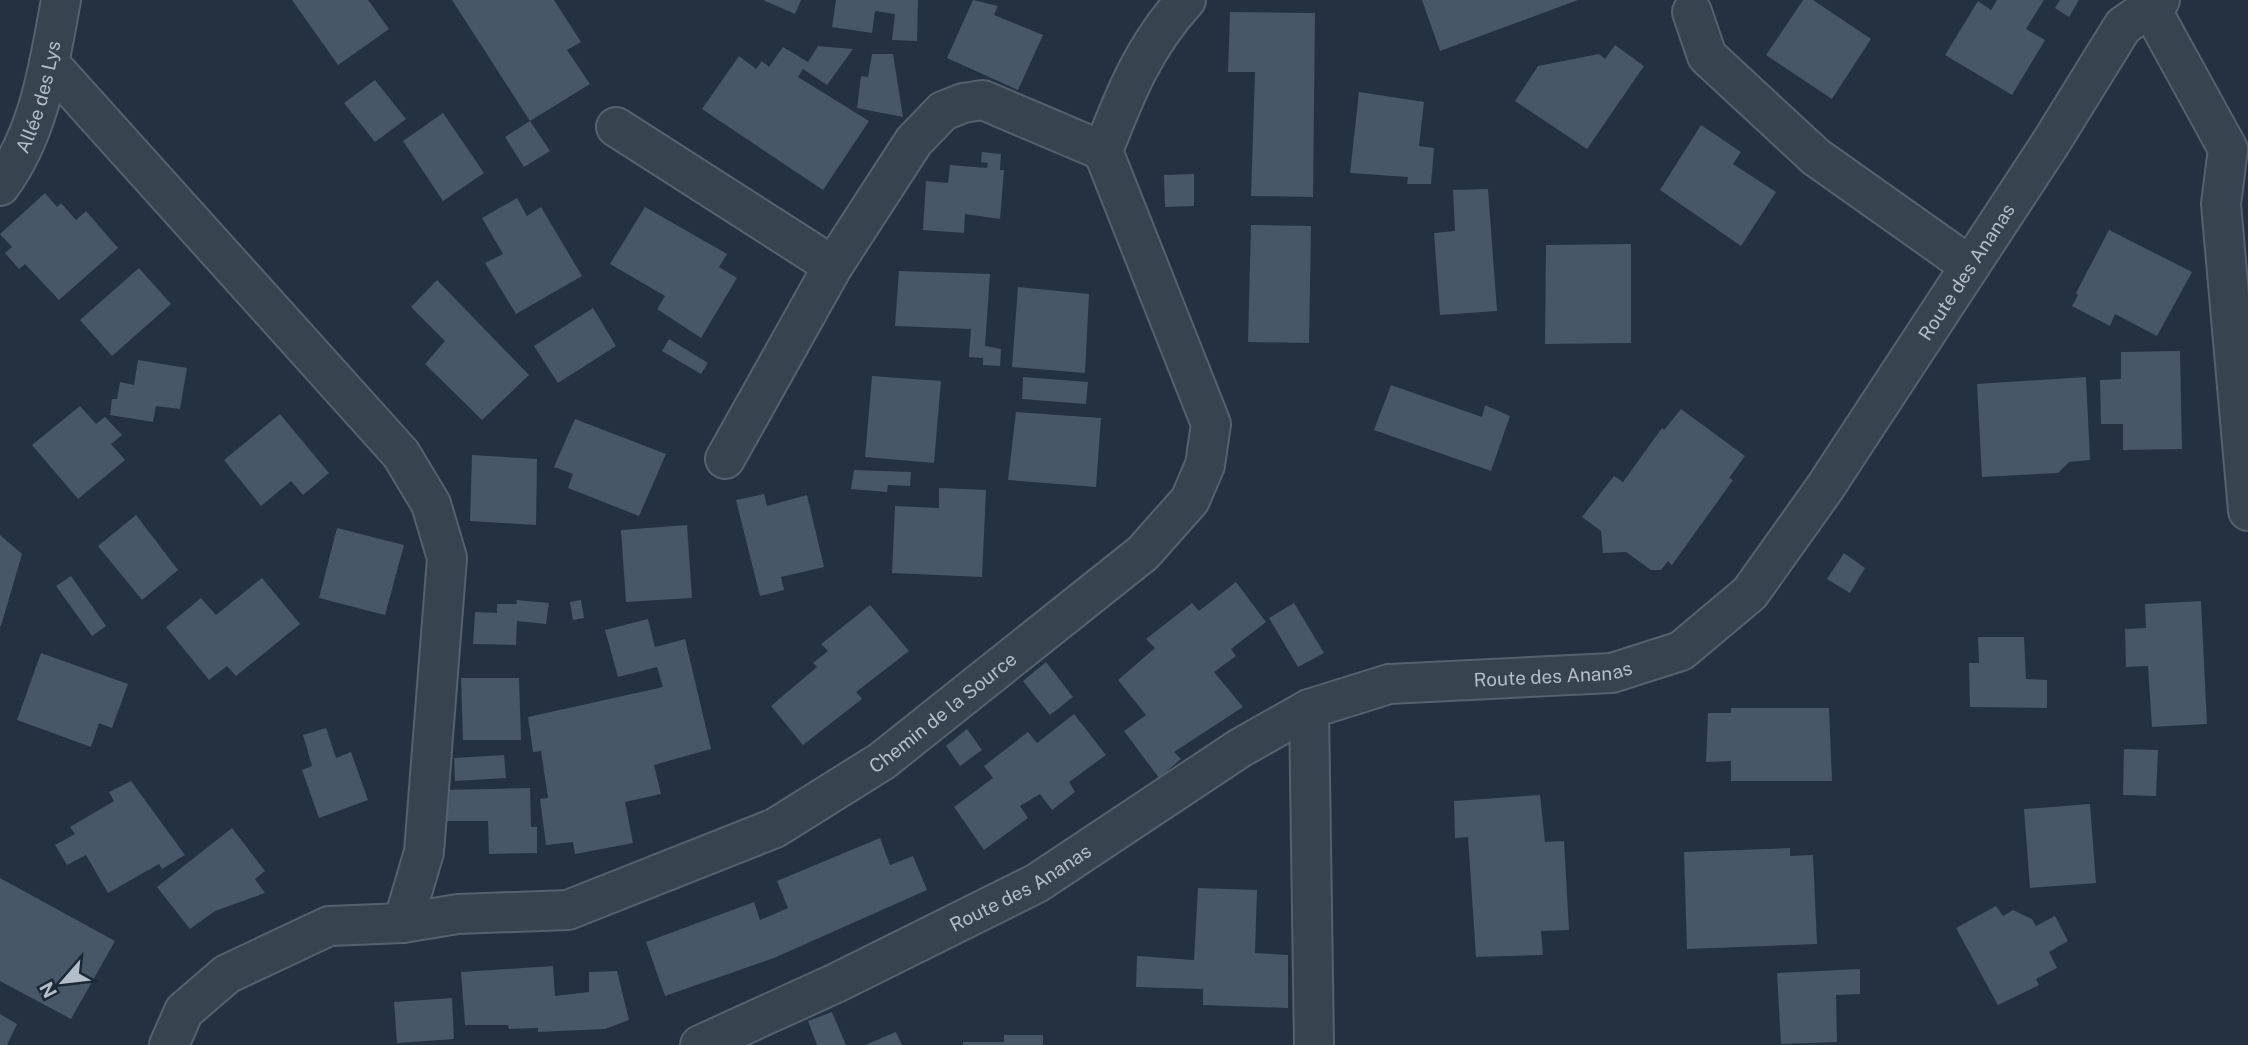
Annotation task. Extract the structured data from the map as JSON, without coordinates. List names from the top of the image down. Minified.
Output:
{"streets":{"street":["Allée des Lys","Route des Ananas","Chemin de la Source"]},"north":"bottom left"}
